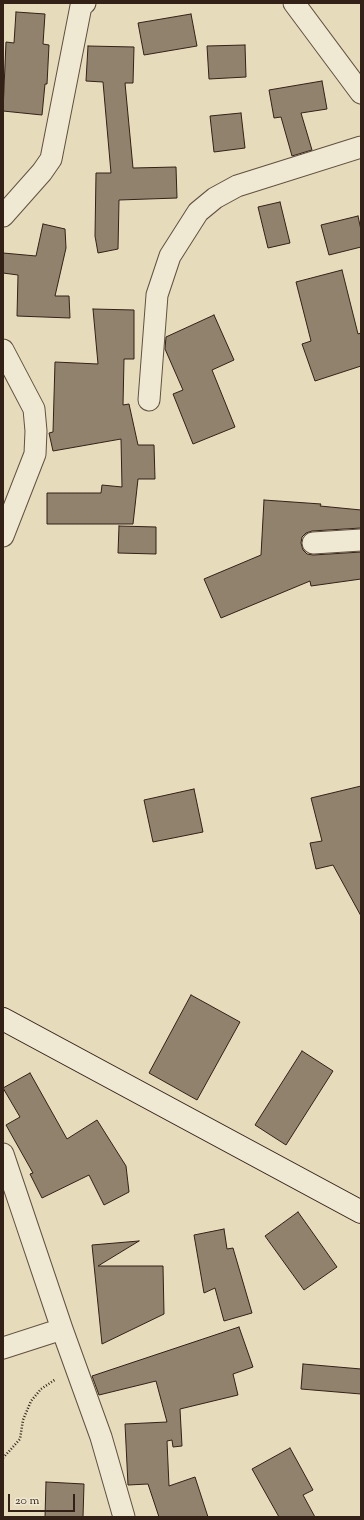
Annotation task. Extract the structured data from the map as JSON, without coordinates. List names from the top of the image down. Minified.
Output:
{"scale_bar":"20 m"}
